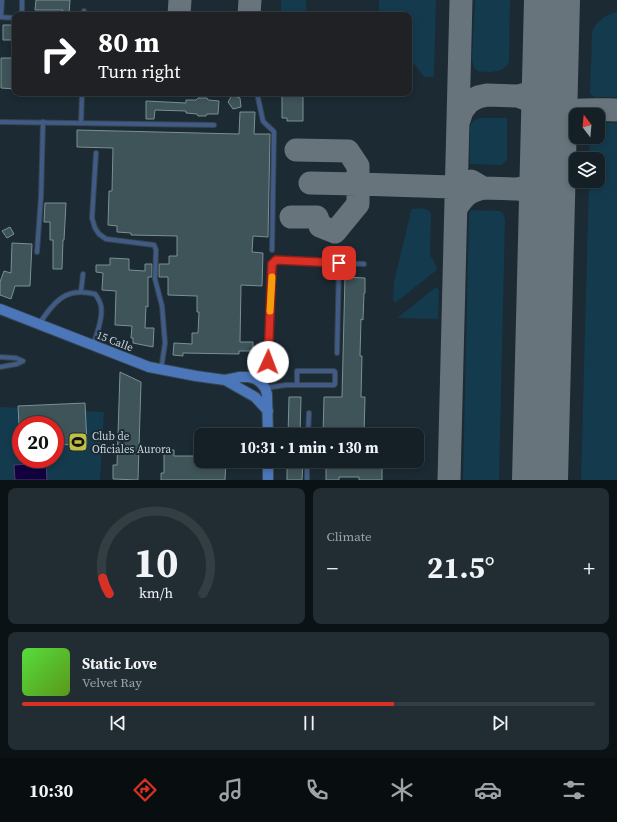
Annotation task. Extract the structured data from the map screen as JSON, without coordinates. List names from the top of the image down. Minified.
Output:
{"streets":{"main road":["15 Calle"]},"places":{"sports":["Club de Oficiales Aurora"]},"north":"top","page":{"turn":["80 m","Turn right"],"limit":"20","trip":"10:31 · 1 min · 130 m","tile":"Climate","heat":["−","21.5°","+"],"song":["Static Love","Velvet Ray"],"tabs":"10:30","gauge":["10","km/h"]}}
